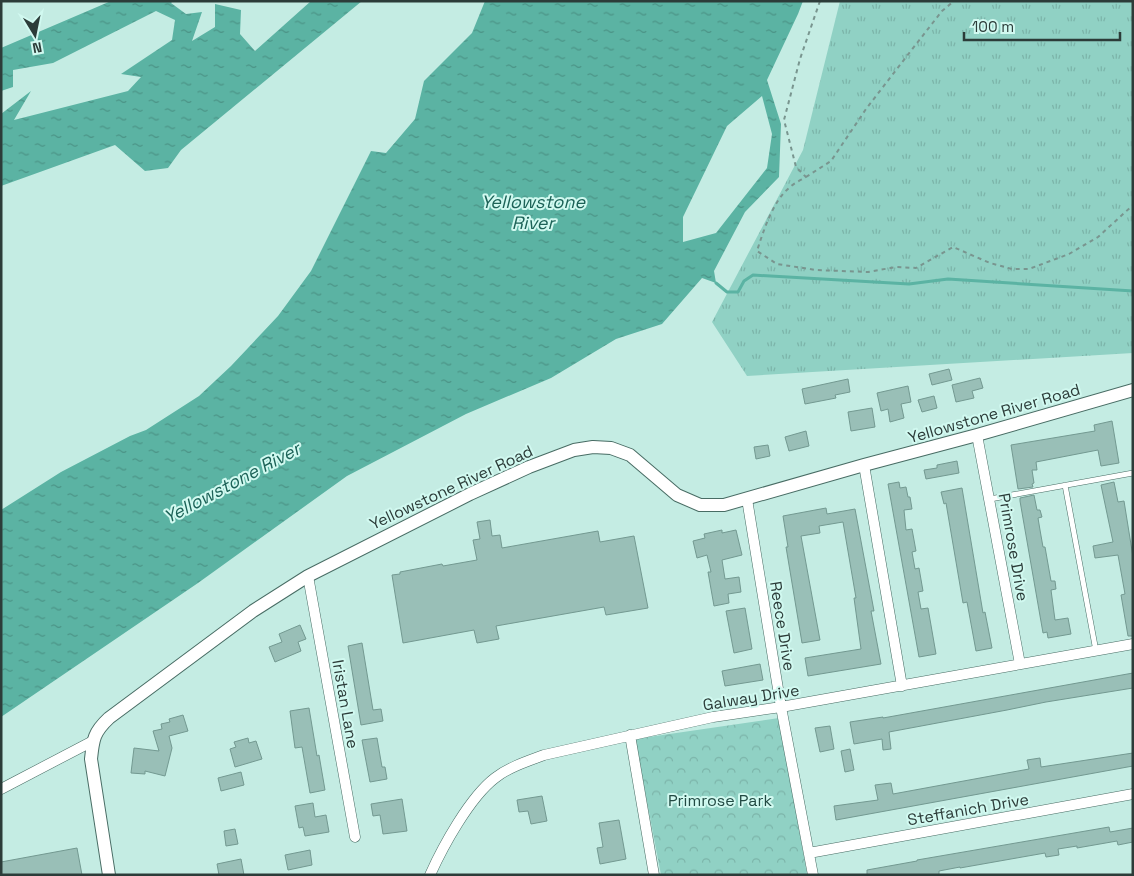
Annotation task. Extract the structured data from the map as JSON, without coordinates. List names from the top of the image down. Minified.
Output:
{"streets":{"street":["Yellowstone River Road","Primrose Drive","Reece Drive","Galway Drive","Iristan Lane","Steffanich Drive"]},"crossings":[["Yellowstone River Road","Primrose Drive"],["Yellowstone River Road","Reece Drive"],["Yellowstone River Road","Iristan Lane"],["Primrose Drive","Galway Drive"],["Reece Drive","Galway Drive"],["Reece Drive","Steffanich Drive"]],"water":["Yellowstone River"],"parks":["Primrose Park"],"scale_bar":"100 m","north":"bottom"}
